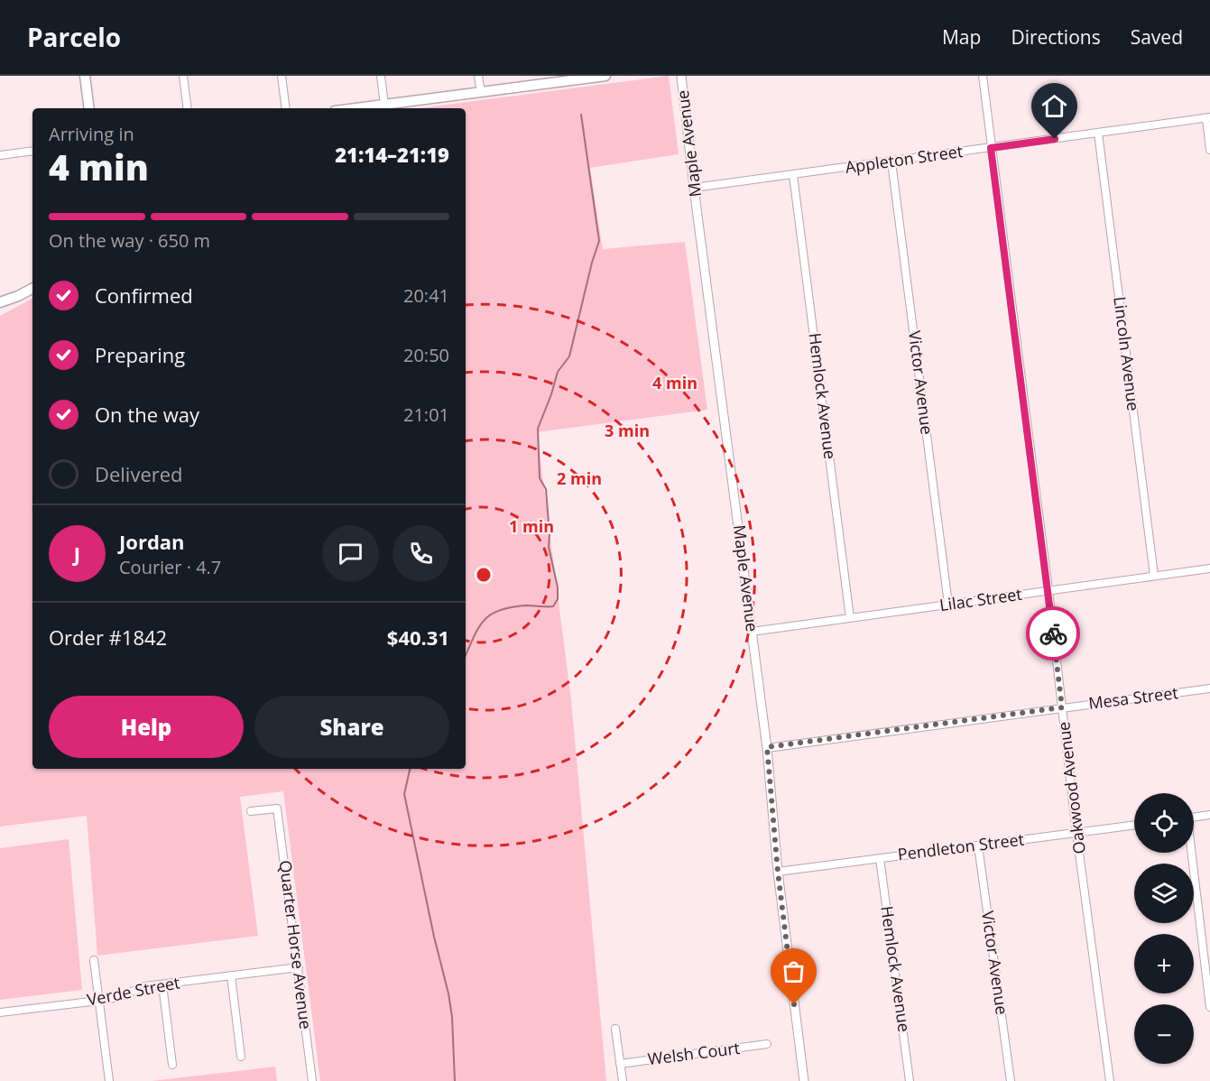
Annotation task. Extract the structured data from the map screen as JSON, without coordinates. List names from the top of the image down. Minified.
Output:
{"streets":{"street":["Maple Avenue","Appleton Street","Lincoln Avenue","Victor Avenue","Hemlock Avenue","Lilac Street","Mesa Street","Oakwood Avenue","Pendleton Street","Quarter Horse Avenue","Verde Street","Welsh Court"]},"crossings":[["Maple Avenue","Appleton Street"],["Maple Avenue","Lilac Street"],["Maple Avenue","Mesa Street"],["Maple Avenue","Pendleton Street"],["Appleton Street","Lincoln Avenue"],["Appleton Street","Victor Avenue"],["Appleton Street","Hemlock Avenue"],["Appleton Street","Oakwood Avenue"],["Lincoln Avenue","Lilac Street"],["Victor Avenue","Lilac Street"],["Victor Avenue","Pendleton Street"],["Hemlock Avenue","Lilac Street"],["Hemlock Avenue","Pendleton Street"],["Lilac Street","Oakwood Avenue"],["Mesa Street","Oakwood Avenue"],["Oakwood Avenue","Pendleton Street"],["Quarter Horse Avenue","Verde Street"]],"page":{"header":"Parcelo","nav":["Map","Directions","Saved"],"heading":["4 min","Arriving in","21:14–21:19"],"panel":["Jordan","Courier · 4.7","Order #1842","$40.31"],"bar":"On the way · 650 m","list":[["Confirmed","20:41"],["Preparing","20:50"],["On the way","21:01"],"Delivered"],"round":"J","buttons":["Help","Share"],"map_buttons":["+","−"]},"rings":["4 min","3 min","2 min","1 min"]}
